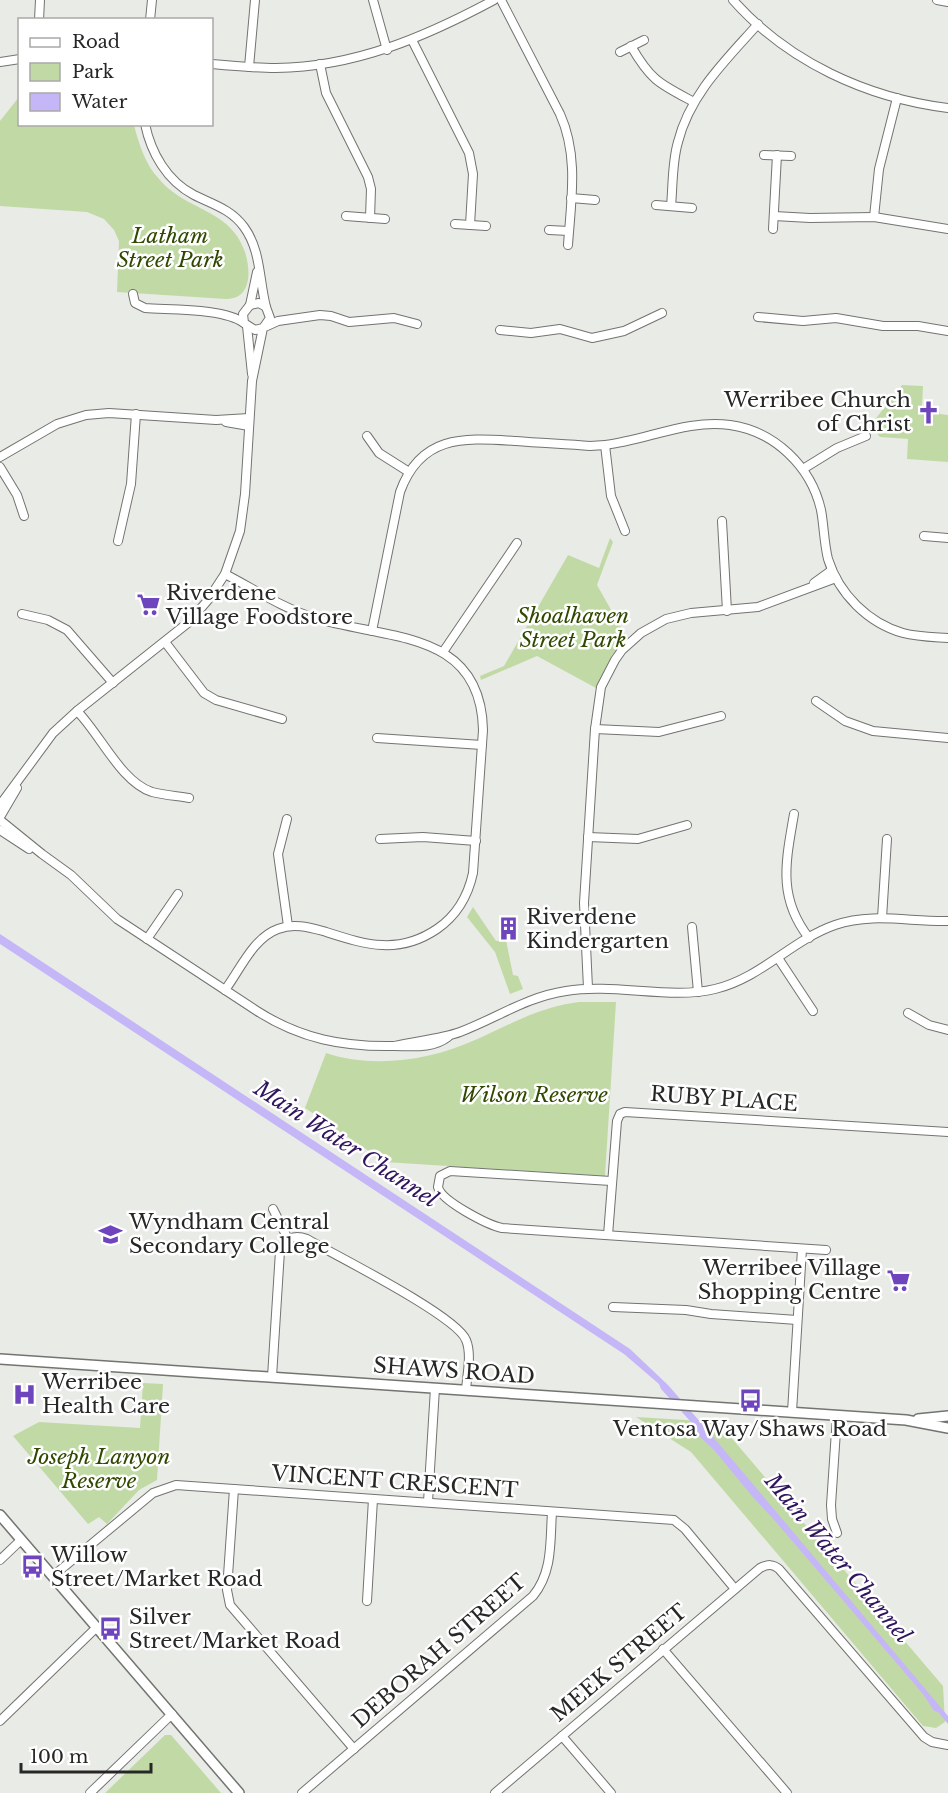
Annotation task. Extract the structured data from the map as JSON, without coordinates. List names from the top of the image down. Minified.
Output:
{"streets":{"street":["RUBY PLACE","SHAWS ROAD","VINCENT CRESCENT","DEBORAH STREET","MEEK STREET"]},"crossings":[["VINCENT CRESCENT","DEBORAH STREET"],["VINCENT CRESCENT","MEEK STREET"]],"water":["Main Water Channel"],"parks":["Latham Street Park","Shoalhaven Street Park","Wilson Reserve","Joseph Lanyon Reserve"],"places":{"church":["Werribee Church of Christ"],"supermarket":["Riverdene Village Foodstore","Werribee Village Shopping Centre"],"building":["Riverdene Kindergarten"],"school or university":["Wyndham Central Secondary College"],"hospital":["Werribee Health Care"],"bus stop":["Ventosa Way/Shaws Road","Willow Street/Market Road","Silver Street/Market Road"]},"legend":["Road","Park","Water"],"scale_bar":"100 m"}
